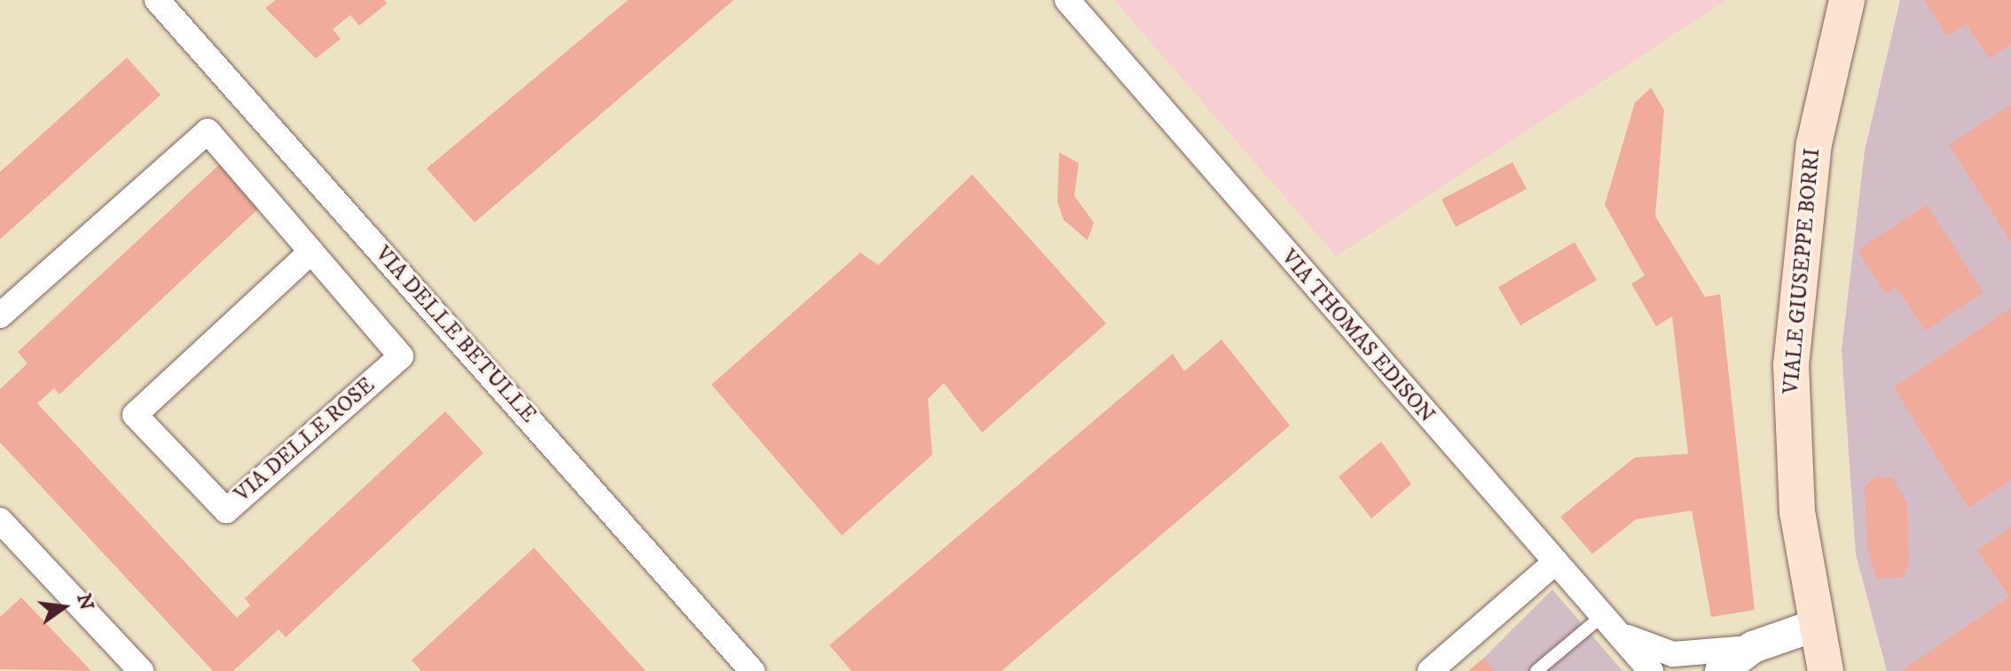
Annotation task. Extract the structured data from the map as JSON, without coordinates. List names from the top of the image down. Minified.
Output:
{"streets":{"main road":["VIALE GIUSEPPE BORRI"],"street":["VIA DELLE BETULLE","VIA THOMAS EDISON","VIA DELLE ROSE"]},"north":"right"}
